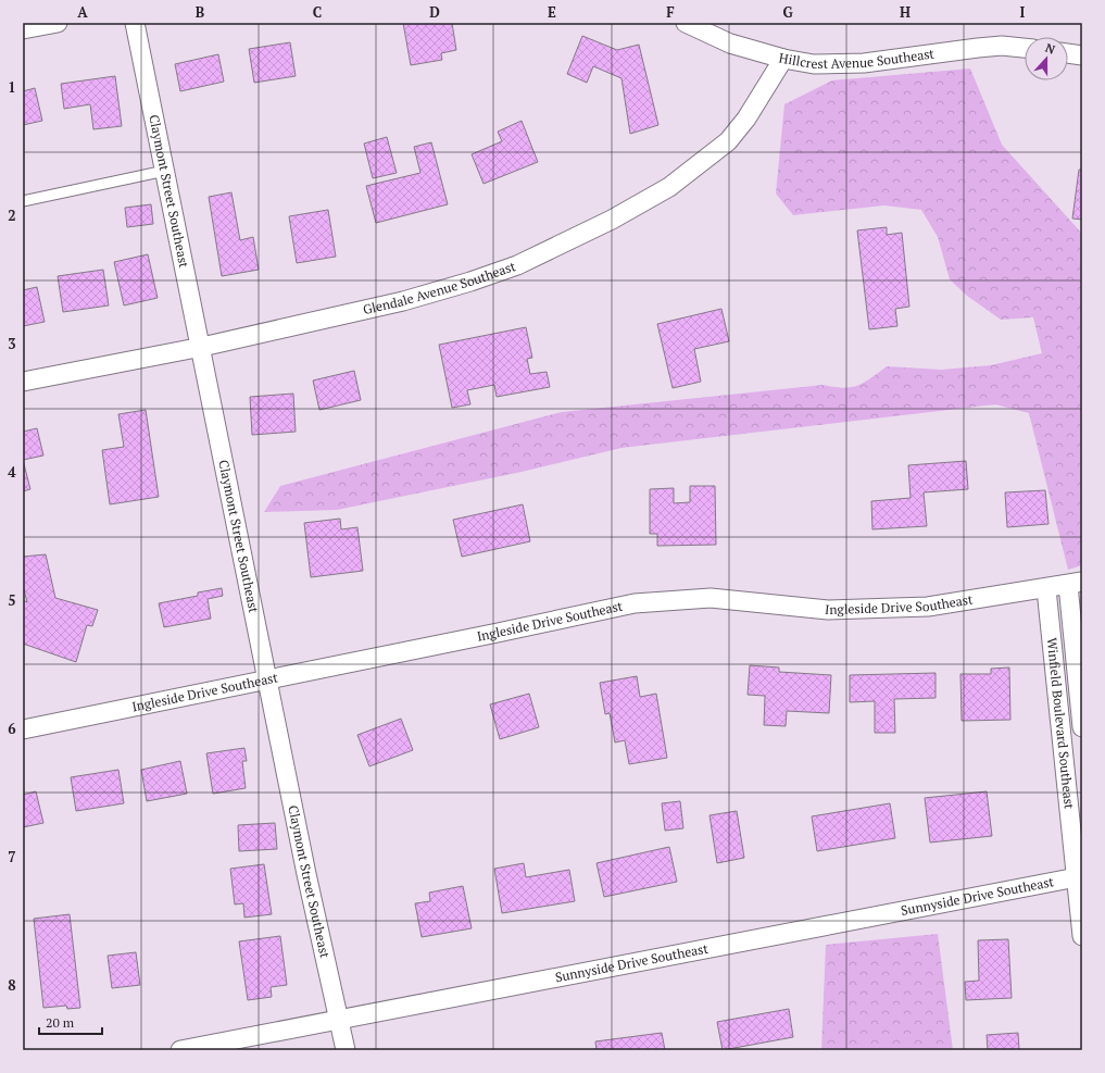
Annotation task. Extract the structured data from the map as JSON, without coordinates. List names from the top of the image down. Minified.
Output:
{"streets":{"street":["Hillcrest Avenue Southeast","Claymont Street Southeast","Glendale Avenue Southeast","Ingleside Drive Southeast","Winfield Boulevard Southeast","Sunnyside Drive Southeast"]},"crossings":[["Hillcrest Avenue Southeast","Glendale Avenue Southeast"],["Claymont Street Southeast","Glendale Avenue Southeast"],["Claymont Street Southeast","Ingleside Drive Southeast"],["Claymont Street Southeast","Sunnyside Drive Southeast"],["Ingleside Drive Southeast","Winfield Boulevard Southeast"],["Winfield Boulevard Southeast","Sunnyside Drive Southeast"]],"scale_bar":"20 m","north":"top","grid":{"columns":["A","B","C","D","E","F","G","H","I"],"rows":["1","2","3","4","5","6","7","8"]}}
